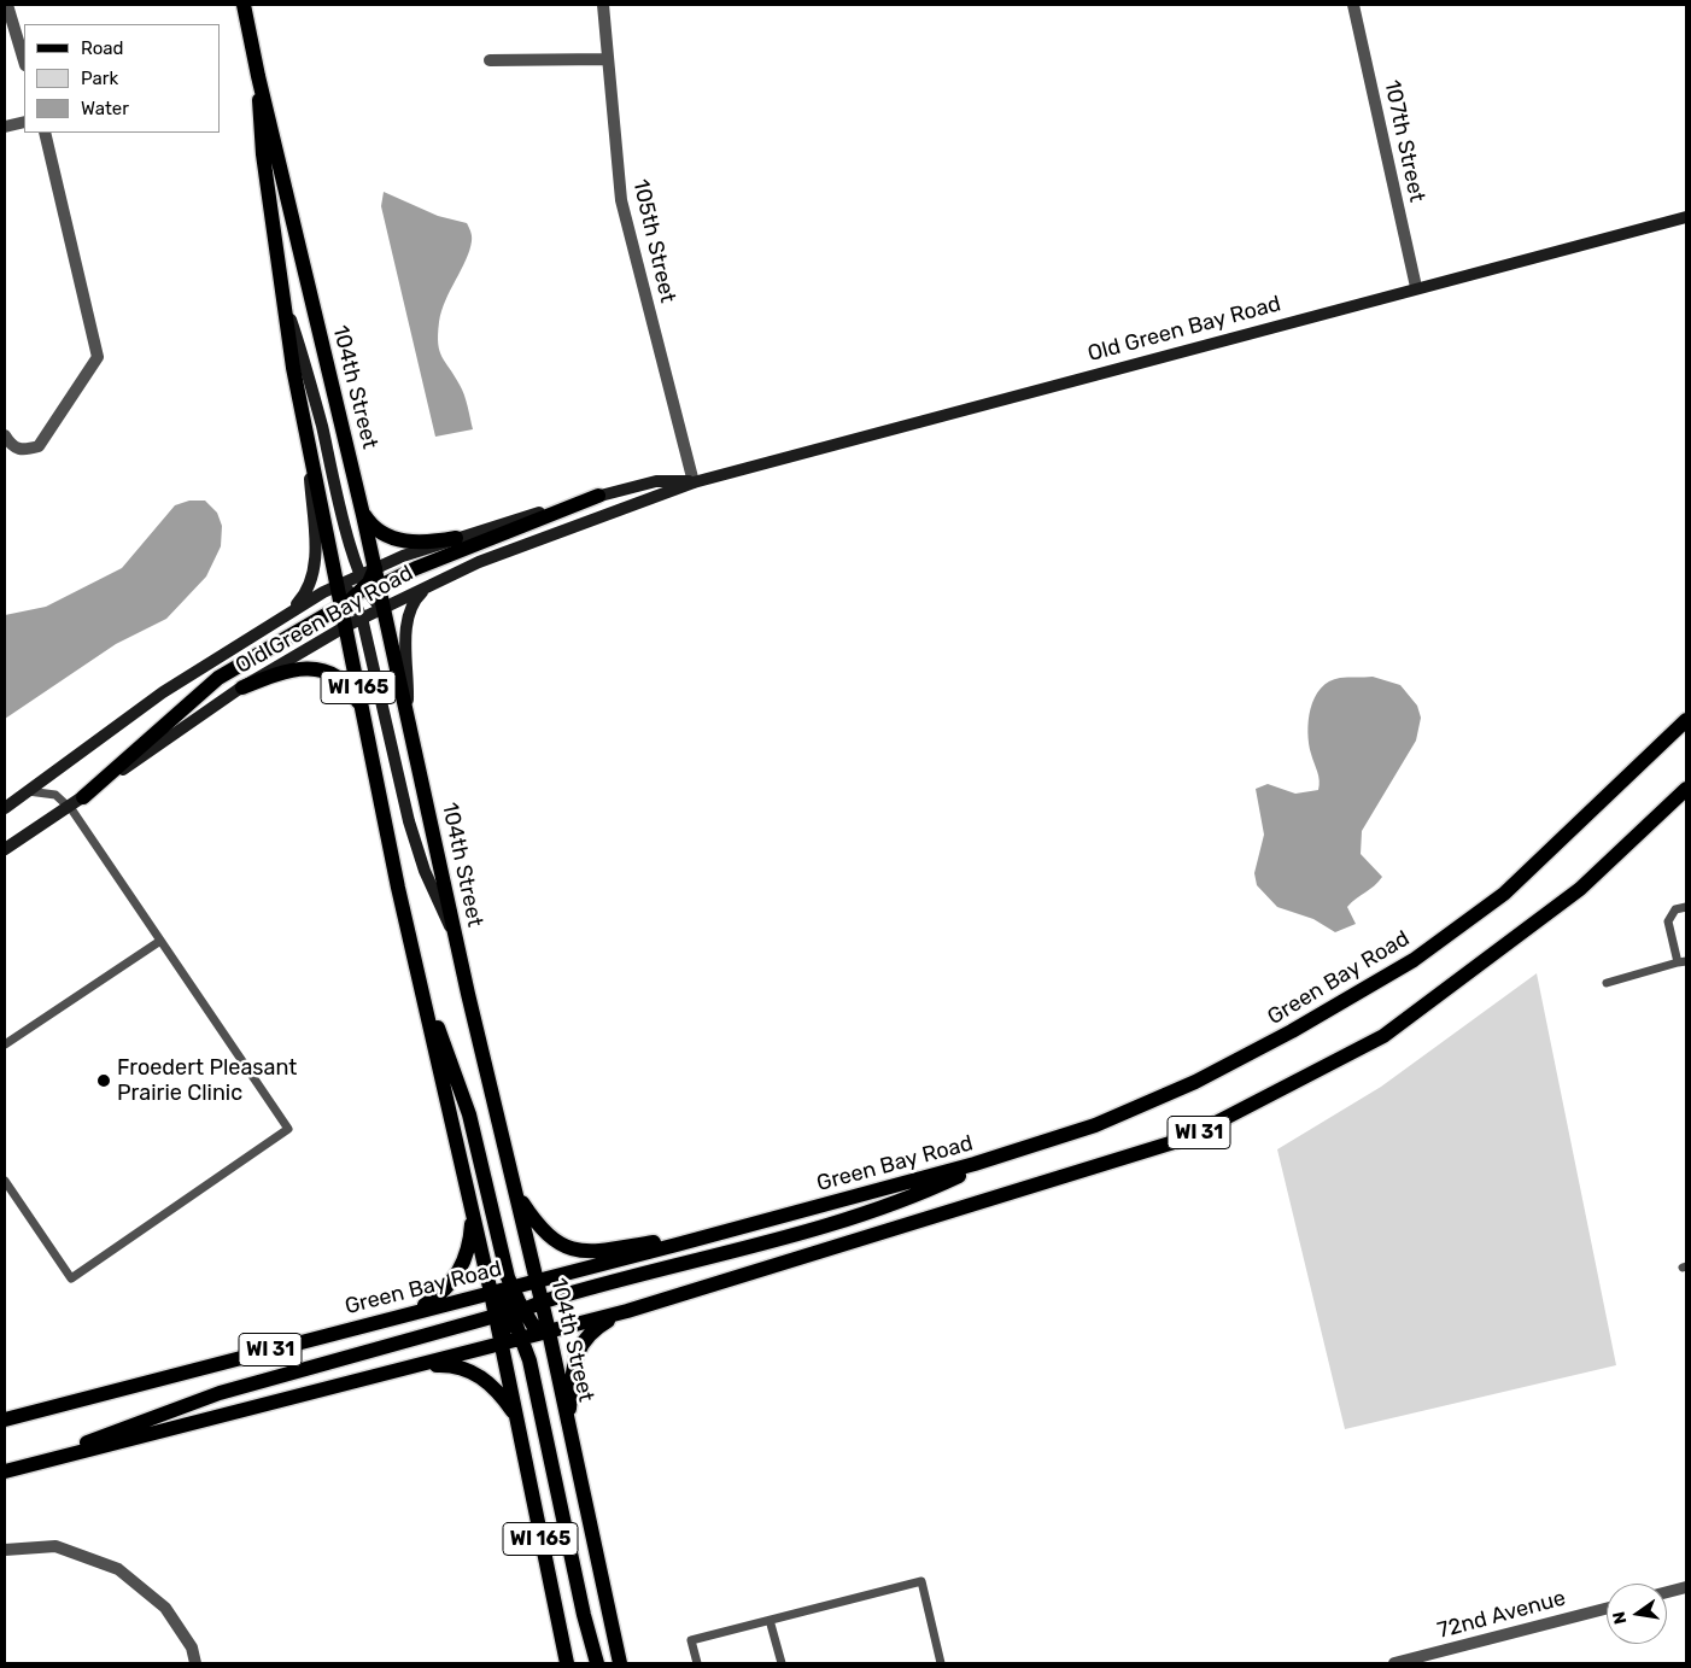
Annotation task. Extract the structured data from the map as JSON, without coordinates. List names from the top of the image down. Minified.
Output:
{"streets":{"main road":["104th Street","WI 165","Green Bay Road","WI 31"],"street":["107th Street","105th Street","Old Green Bay Road","72nd Avenue"]},"crossings":[["107th Street","Old Green Bay Road"],["105th Street","Old Green Bay Road"],["Old Green Bay Road","104th Street"],["104th Street","Green Bay Road"],["104th Street","WI 31"]],"places":["Froedert Pleasant Prairie Clinic"],"legend":["Road","Park","Water"],"north":"left"}
